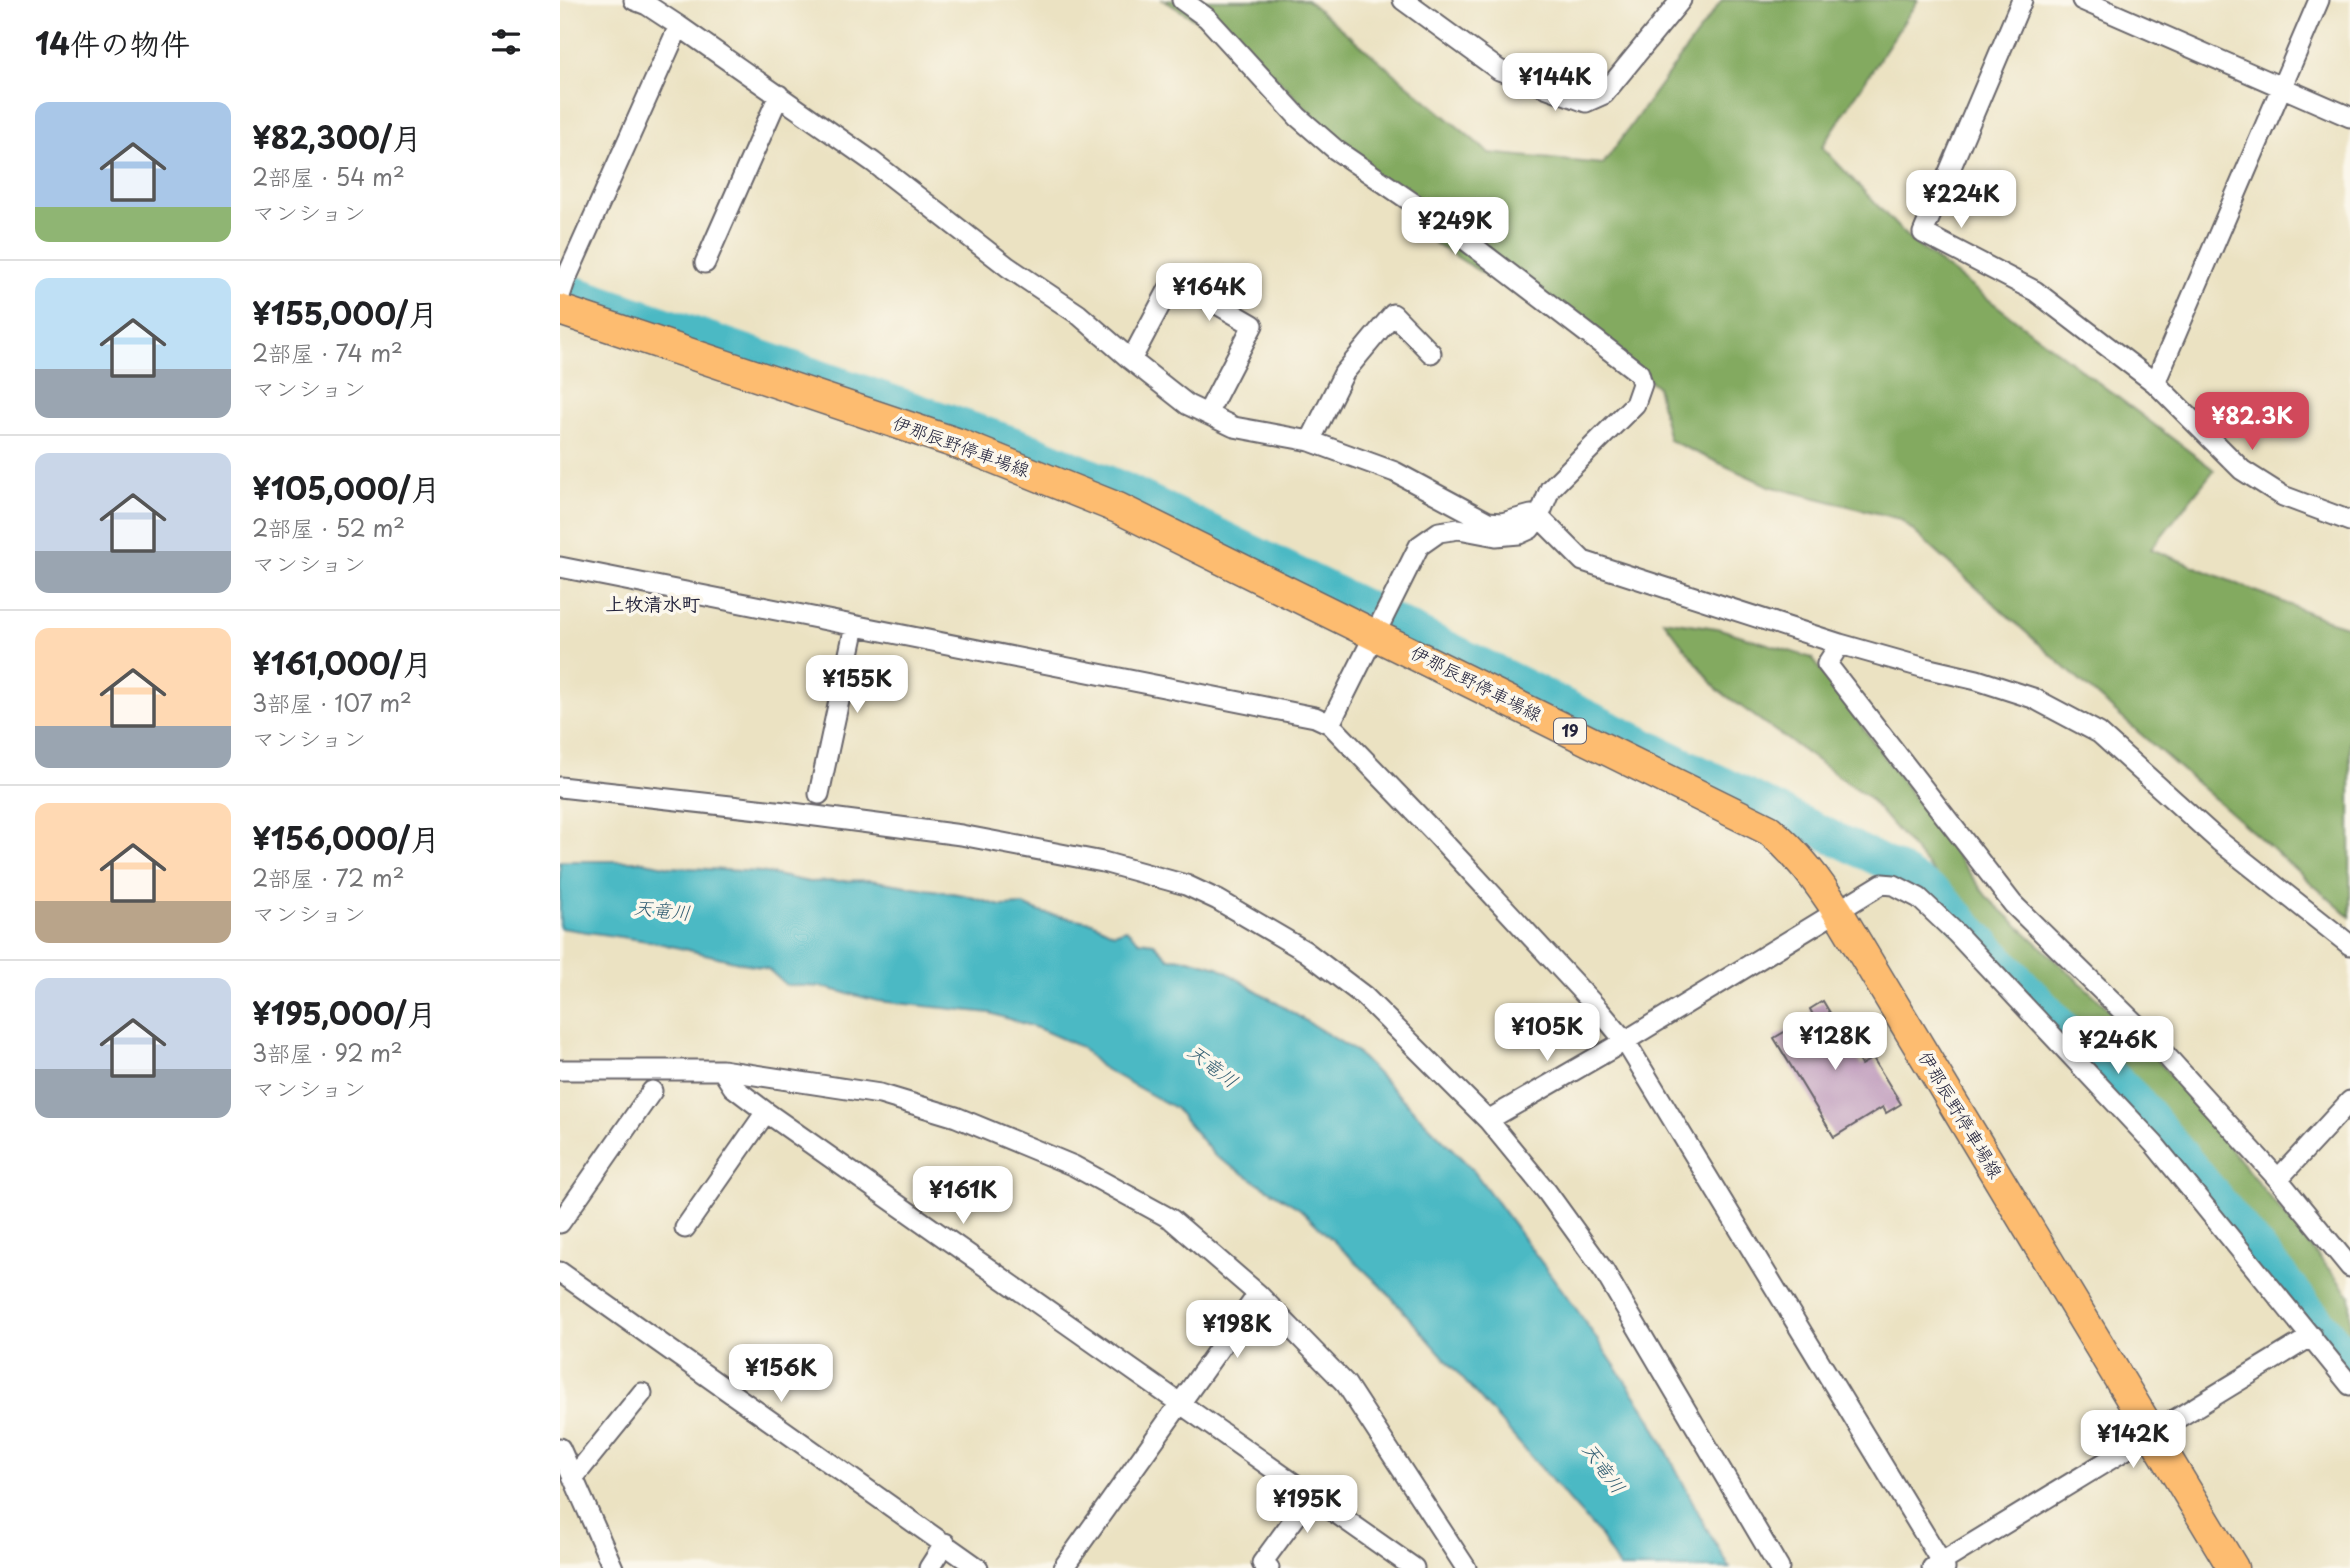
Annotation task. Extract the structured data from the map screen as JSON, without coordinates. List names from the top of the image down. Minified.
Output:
{"streets":{"main road":["伊那辰野停車場線","19"]},"districts":["上牧清水町"],"water":["天竜川"],"page":{"heading":"14件の物件","price":["¥144K","¥224K","¥249K","¥164K","¥82.3K","¥155K","¥105K","¥128K","¥246K","¥161K","¥198K","¥156K","¥142K","¥195K"],"list":[{"name":"¥82,300/月","note":"2部屋 · 54 m² · マンション"},{"name":"¥155,000/月","note":"2部屋 · 74 m² · マンション"},{"name":"¥105,000/月","note":"2部屋 · 52 m² · マンション"},{"name":"¥161,000/月","note":"3部屋 · 107 m² · マンション"},{"name":"¥156,000/月","note":"2部屋 · 72 m² · マンション"},{"name":"¥195,000/月","note":"3部屋 · 92 m² · マンション"}]}}
